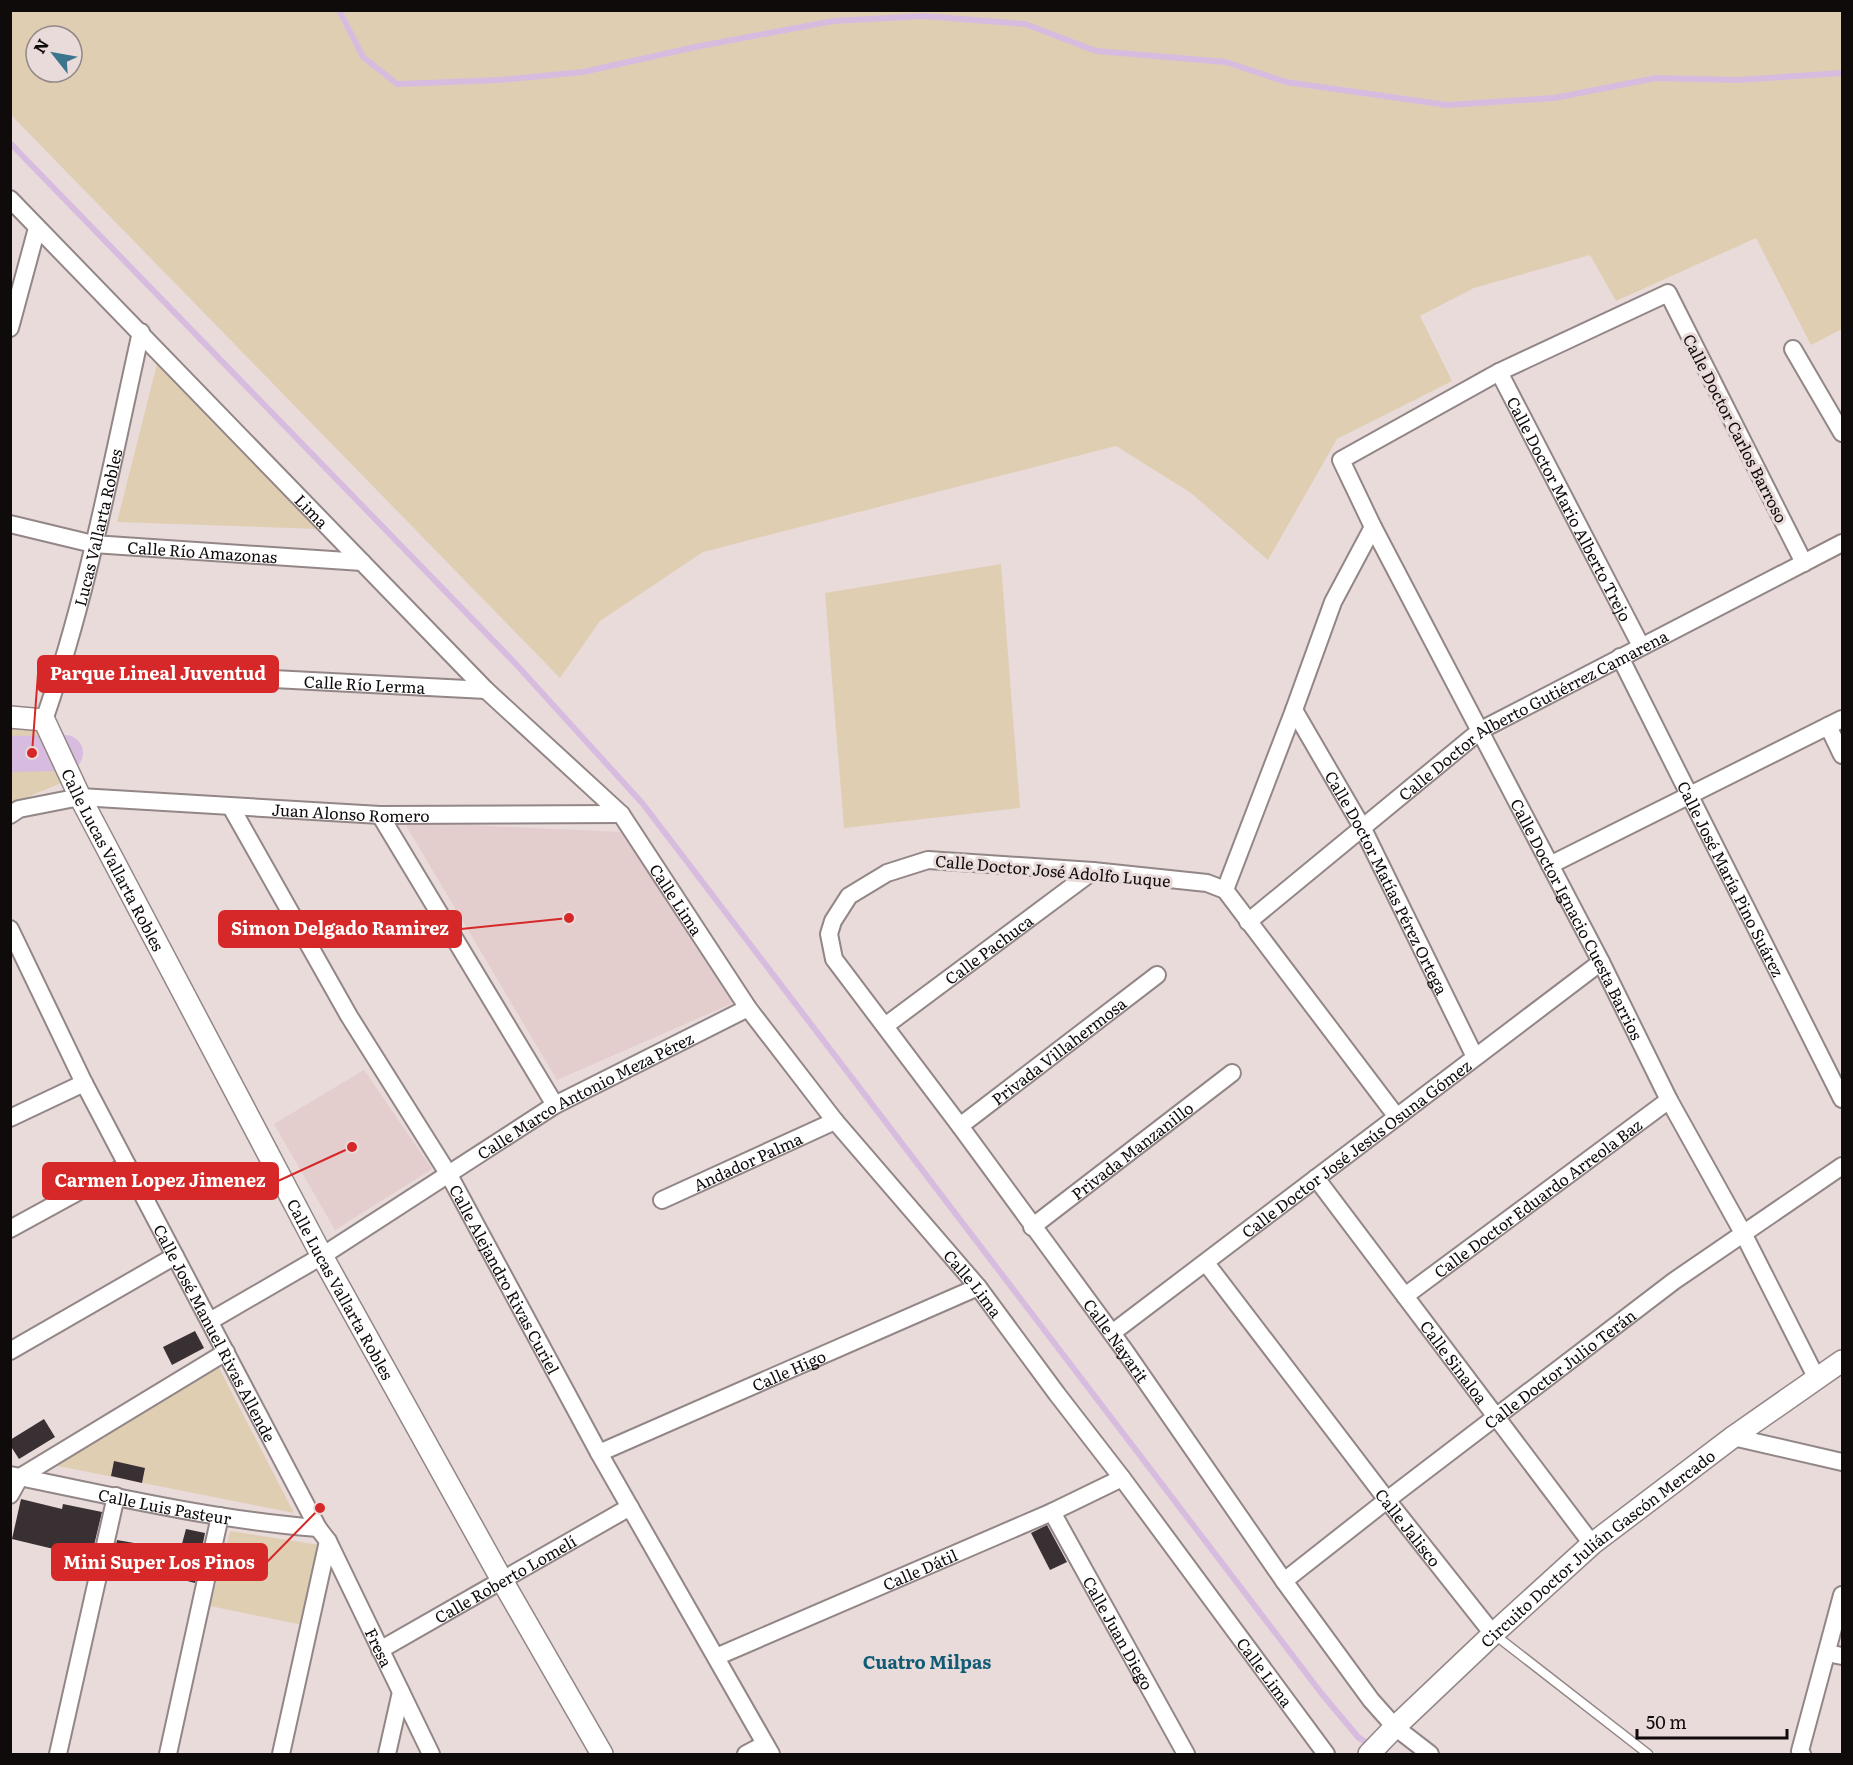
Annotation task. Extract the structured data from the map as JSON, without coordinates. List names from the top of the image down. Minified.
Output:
{"streets":{"street":["Calle Doctor Carlos Barroso","Calle Doctor Mario Alberto Trejo","Lima","Lucas Vallarta Robles","Calle Río Amazonas","Calle Río Lerma","Calle Doctor Alberto Gutiérrez Camarena","Juan Alonso Romero","Calle Lucas Vallarta Robles","Calle Doctor José Adolfo Luque","Calle José María Pino Suárez","Calle Doctor Matías Pérez Ortega","Calle Lima","Calle Doctor Ignacio Cuesta Barrios","Calle Pachuca","Privada Villahermosa","Calle Marco Antonio Meza Pérez","Calle Doctor José Jesús Osuna Gómez","Privada Manzanillo","Andador Palma","Calle Doctor Eduardo Arreola Baz","Calle Alejandro Rivas Curiel","Calle José Manuel Rivas Allende","Calle Nayarit","Calle Sinaloa","Calle Doctor Julio Terán","Calle Higo","Calle Luis Pasteur","Calle Jalisco","Circuito Doctor Julián Gascón Mercado","Calle Dátil","Calle Roberto Lomelí","Calle Juan Diego","Fresa"]},"crossings":[["Calle Doctor Carlos Barroso","Calle Doctor Mario Alberto Trejo"],["Calle Doctor Carlos Barroso","Calle Doctor Alberto Gutiérrez Camarena"],["Calle Doctor Carlos Barroso","Calle Doctor Ignacio Cuesta Barrios"],["Calle Doctor Mario Alberto Trejo","Calle Doctor Alberto Gutiérrez Camarena"],["Calle Doctor Mario Alberto Trejo","Calle Doctor Ignacio Cuesta Barrios"],["Lima","Lucas Vallarta Robles"],["Lima","Calle Río Amazonas"],["Lima","Calle Río Lerma"],["Lima","Juan Alonso Romero"],["Lima","Calle Lima"],["Lucas Vallarta Robles","Calle Río Amazonas"],["Lucas Vallarta Robles","Calle Río Lerma"],["Lucas Vallarta Robles","Calle Lucas Vallarta Robles"],["Calle Doctor Alberto Gutiérrez Camarena","Calle José María Pino Suárez"],["Calle Doctor Alberto Gutiérrez Camarena","Calle Doctor Matías Pérez Ortega"],["Calle Doctor Alberto Gutiérrez Camarena","Calle Doctor Ignacio Cuesta Barrios"],["Juan Alonso Romero","Calle Lucas Vallarta Robles"],["Juan Alonso Romero","Calle Lima"],["Juan Alonso Romero","Calle Alejandro Rivas Curiel"],["Calle Lucas Vallarta Robles","Calle Marco Antonio Meza Pérez"],["Calle Lucas Vallarta Robles","Calle Roberto Lomelí"],["Calle Doctor José Adolfo Luque","Calle Pachuca"],["Calle Doctor José Adolfo Luque","Calle Nayarit"],["Calle Doctor Matías Pérez Ortega","Calle Doctor José Jesús Osuna Gómez"],["Calle Lima","Calle Marco Antonio Meza Pérez"],["Calle Lima","Andador Palma"],["Calle Lima","Calle Higo"],["Calle Lima","Calle Dátil"],["Calle Doctor Ignacio Cuesta Barrios","Calle Doctor José Jesús Osuna Gómez"],["Calle Doctor Ignacio Cuesta Barrios","Calle Doctor Eduardo Arreola Baz"],["Calle Doctor Ignacio Cuesta Barrios","Calle Doctor Julio Terán"],["Calle Doctor Ignacio Cuesta Barrios","Circuito Doctor Julián Gascón Mercado"],["Calle Pachuca","Calle Nayarit"],["Privada Villahermosa","Calle Nayarit"],["Calle Marco Antonio Meza Pérez","Calle Alejandro Rivas Curiel"],["Calle Marco Antonio Meza Pérez","Calle José Manuel Rivas Allende"],["Calle Doctor José Jesús Osuna Gómez","Calle Nayarit"],["Calle Doctor José Jesús Osuna Gómez","Calle Sinaloa"],["Calle Doctor José Jesús Osuna Gómez","Calle Jalisco"],["Privada Manzanillo","Calle Nayarit"],["Calle Doctor Eduardo Arreola Baz","Calle Sinaloa"],["Calle Alejandro Rivas Curiel","Calle Higo"],["Calle Alejandro Rivas Curiel","Calle Dátil"],["Calle Alejandro Rivas Curiel","Calle Roberto Lomelí"],["Calle José Manuel Rivas Allende","Calle Luis Pasteur"],["Calle José Manuel Rivas Allende","Fresa"],["Calle Nayarit","Calle Doctor Julio Terán"],["Calle Nayarit","Circuito Doctor Julián Gascón Mercado"],["Calle Sinaloa","Calle Doctor Julio Terán"],["Calle Sinaloa","Circuito Doctor Julián Gascón Mercado"],["Calle Doctor Julio Terán","Calle Jalisco"],["Calle Luis Pasteur","Fresa"],["Calle Jalisco","Circuito Doctor Julián Gascón Mercado"],["Calle Dátil","Calle Juan Diego"],["Calle Roberto Lomelí","Fresa"]],"districts":["Cuatro Milpas"],"places":["Parque Lineal Juventud","Simon Delgado Ramirez","Carmen Lopez Jimenez","Mini Super Los Pinos"],"scale_bar":"50 m","north":"top left"}
